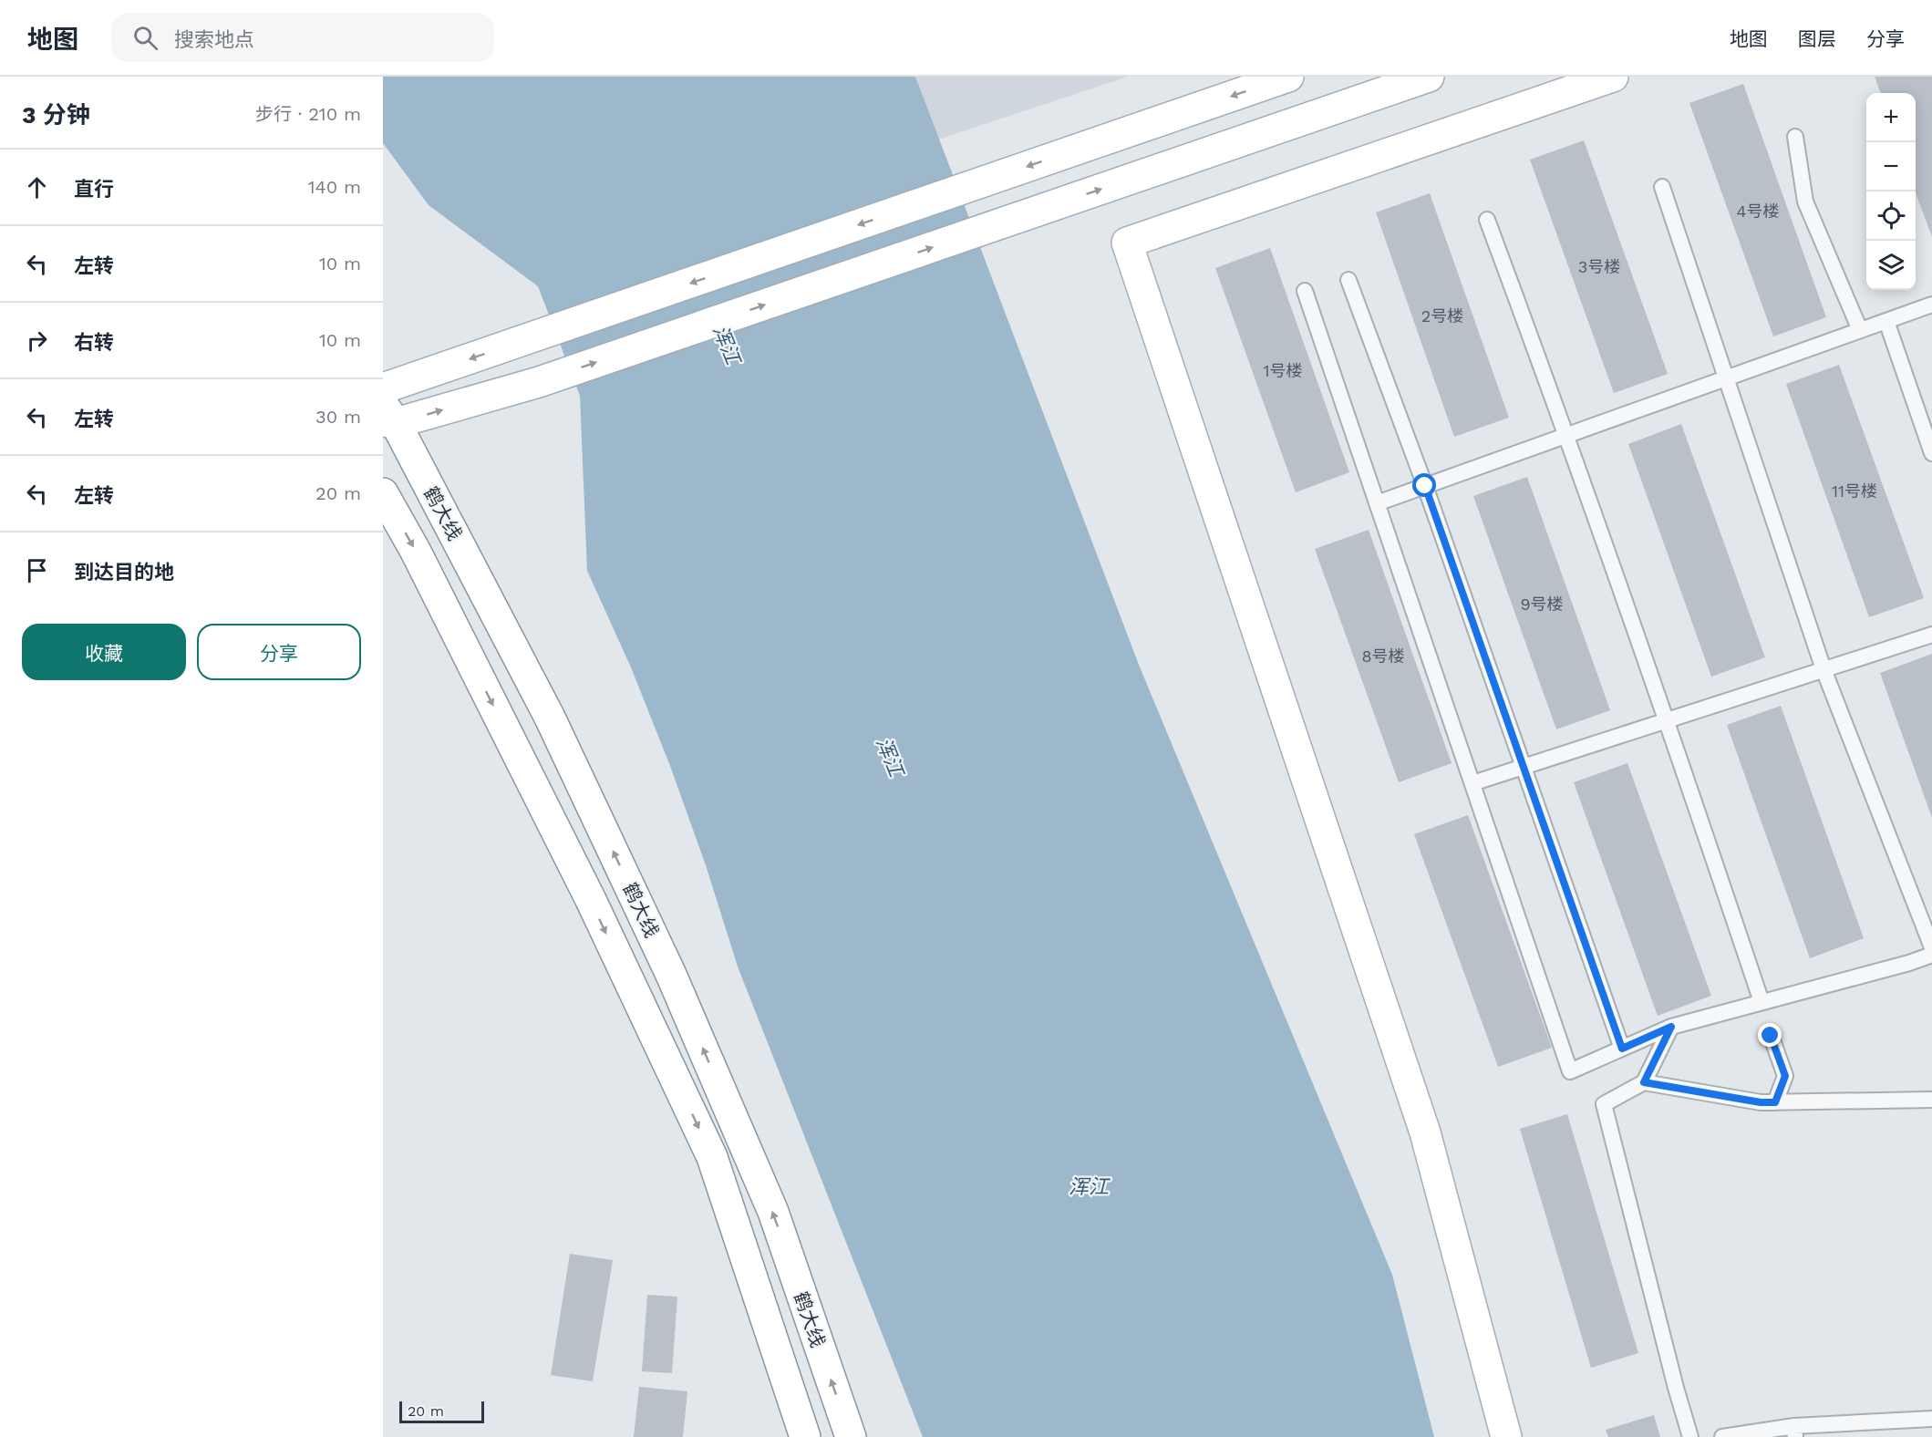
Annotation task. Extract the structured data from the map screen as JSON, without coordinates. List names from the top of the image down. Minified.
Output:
{"streets":{"main road":["鹤大线"]},"water":["浑江"],"house_numbers":["4号楼","3号楼","2号楼","1号楼","11号楼","9号楼","8号楼"],"scale_bar":"20 m","page":{"header":"地图","search":"搜索地点","nav":["地图","图层","分享"],"heading":["3 分钟","步行 · 210 m"],"map_buttons":["+","−"],"list":[["直行","140 m"],["左转","10 m"],["右转","10 m"],["左转","30 m"],["左转","20 m"],"到达目的地"],"buttons":["收藏","分享"],"scale":"20 m"}}
